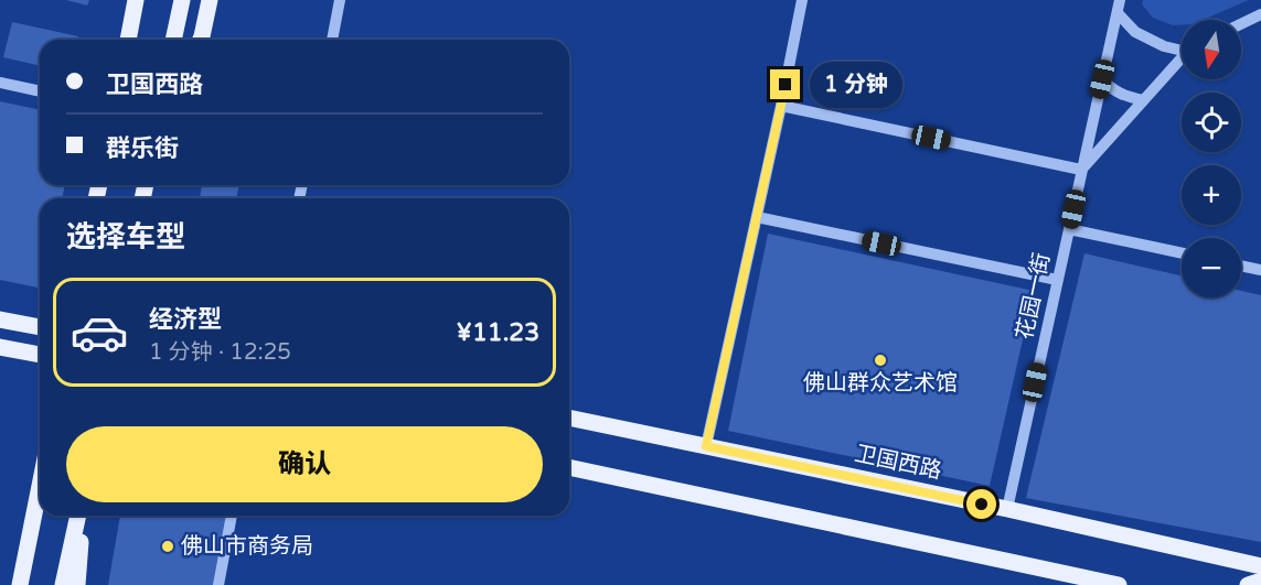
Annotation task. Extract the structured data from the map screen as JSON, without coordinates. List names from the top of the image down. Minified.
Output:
{"streets":{"main road":["卫国西路"],"street":["花园一街"]},"crossings":[["花园一街","卫国西路"]],"places":["佛山群众艺术馆","佛山市商务局"],"north":"bottom","page":{"map_buttons":["+","−"],"banner":["卫国西路","群乐街"],"bubble":"1 分钟","heading":"选择车型","list":[{"name":"经济型","note":"1 分钟 · 12:25","value":"¥11.23"}],"buttons":"确认"}}
